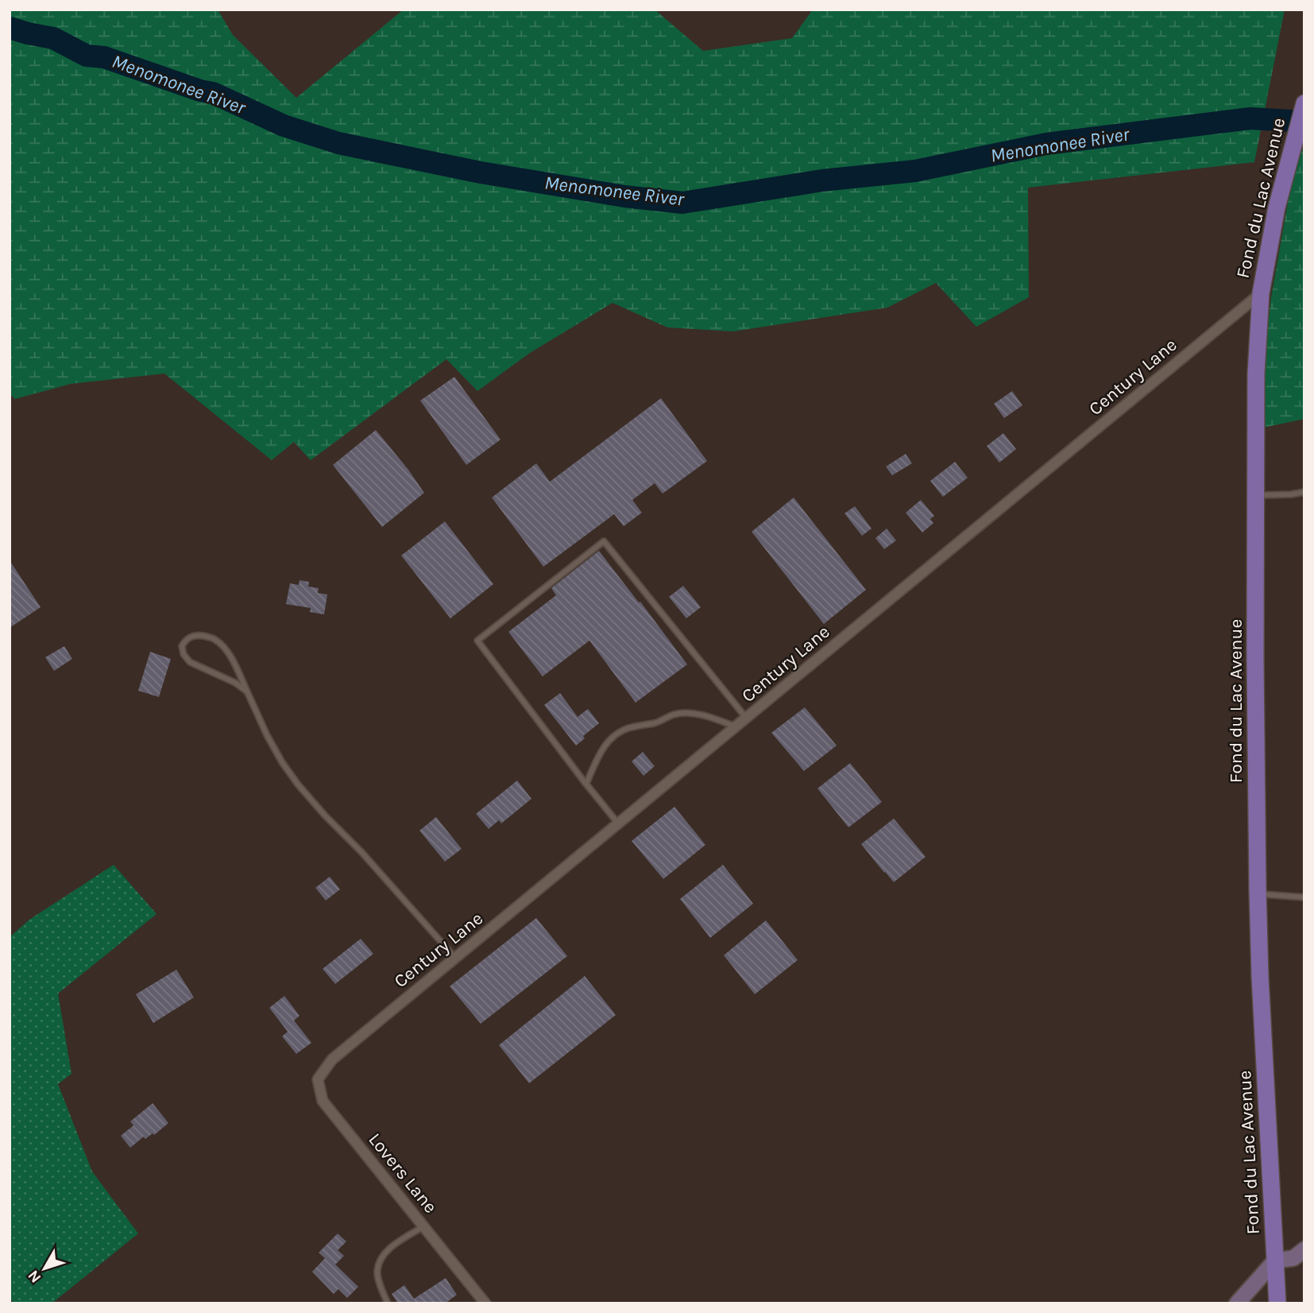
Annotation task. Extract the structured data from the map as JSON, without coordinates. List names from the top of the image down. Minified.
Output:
{"streets":{"main road":["Fond du Lac Avenue"],"street":["Century Lane","Lovers Lane"]},"crossings":[["Fond du Lac Avenue","Century Lane"],["Century Lane","Lovers Lane"]],"water":["Menomonee River"],"north":"bottom left"}
